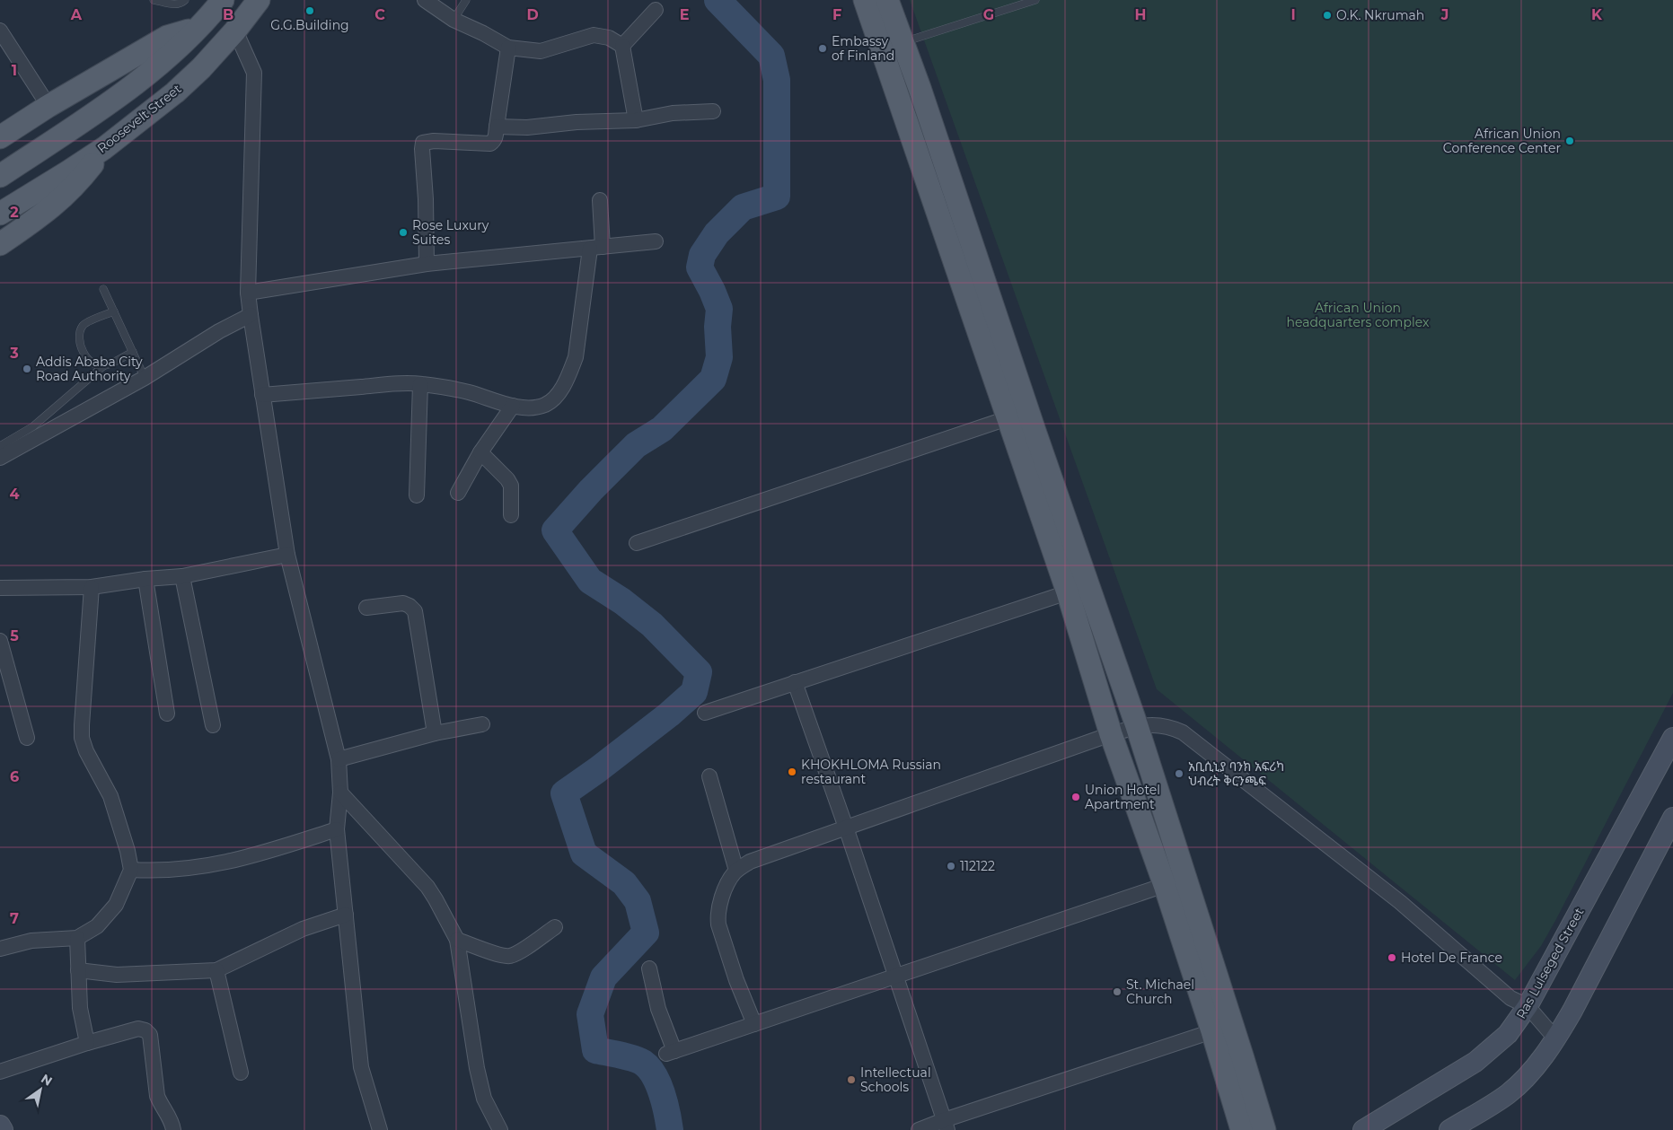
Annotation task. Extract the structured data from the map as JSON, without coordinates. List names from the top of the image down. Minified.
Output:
{"streets":{"main road":["Roosevelt Street"],"street":["Ras Lulseged Street"]},"parks":["African Union headquarters complex"],"places":["G.G.Building","O.K. Nkrumah","Embassy of Finland","African Union Conference Center","Rose Luxury Suites","Addis Ababa City Road Authority","KHOKHLOMA Russian restaurant","አቢሲኒያ ባንክ አፍሪካ ህብረት ቅርንጫፍ","Union Hotel Apartment","112122","Hotel De France","St. Michael Church","Intellectual Schools"],"north":"top right","grid":{"columns":["A","B","C","D","E","F","G","H","I","J","K"],"rows":["1","2","3","4","5","6","7"]}}
